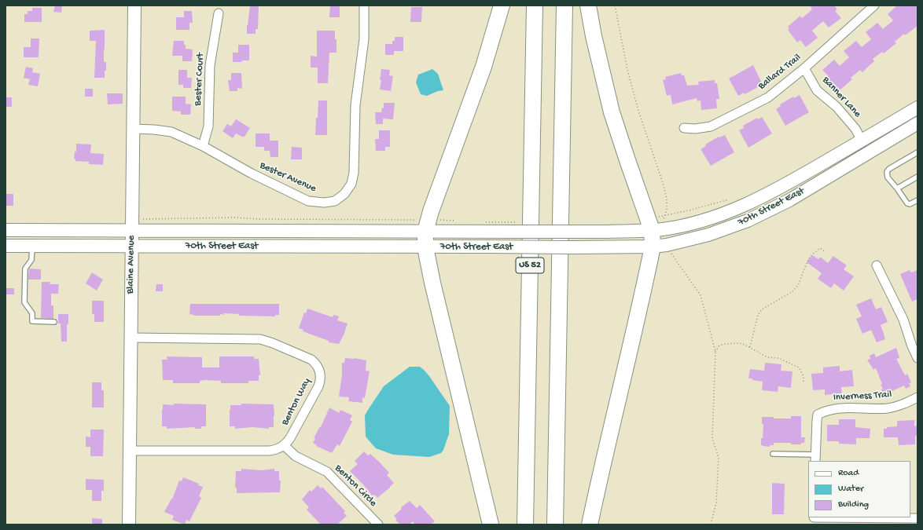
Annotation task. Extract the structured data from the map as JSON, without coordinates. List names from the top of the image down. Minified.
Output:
{"streets":{"highway":["US 52"],"main road":["70th Street East","Blaine Avenue"],"street":["Ballard Trail","Bester Court","Banner Lane","Bester Avenue","Inverness Trail","Benton Way","Benton Circle"]},"crossings":[["Ballard Trail","Banner Lane"],["Bester Court","Bester Avenue"],["Banner Lane","70th Street East"],["Bester Avenue","Blaine Avenue"],["70th Street East","Blaine Avenue"],["Blaine Avenue","Benton Way"],["Benton Way","Benton Circle"]],"legend":["Road","Water","Building"]}
